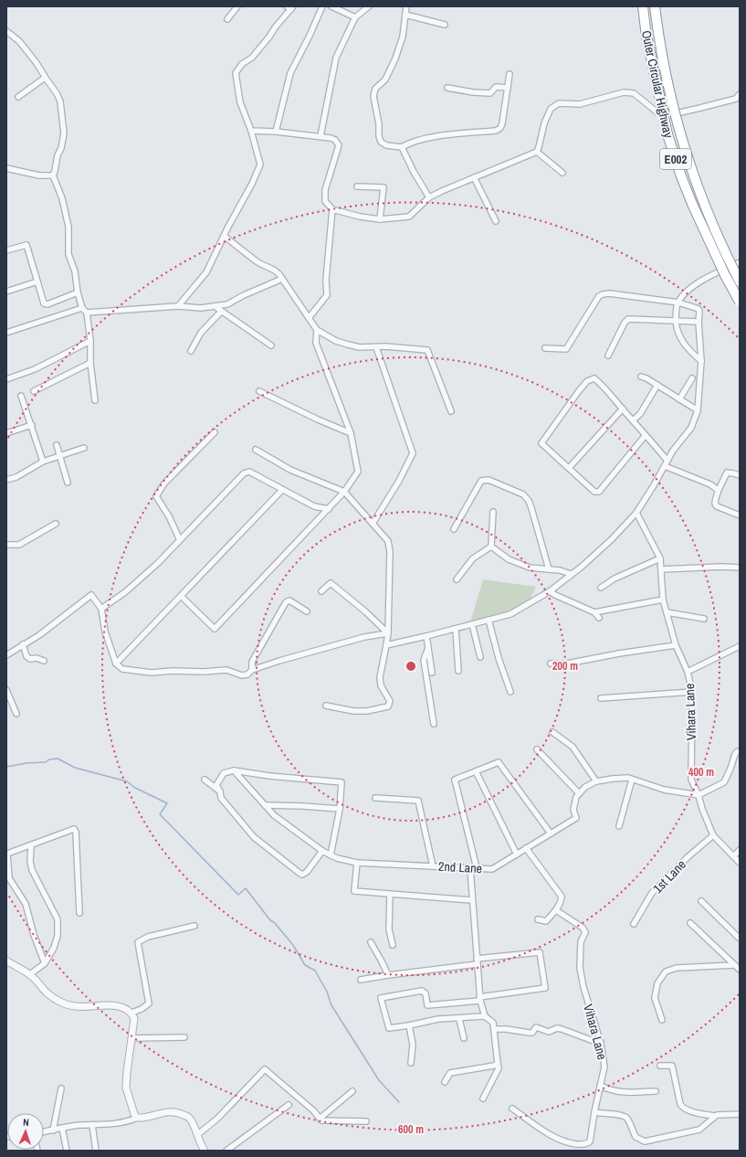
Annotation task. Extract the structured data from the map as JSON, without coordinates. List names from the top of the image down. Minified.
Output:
{"streets":{"highway":["Outer Circular Highway","E002"],"street":["Vihara Lane","2nd Lane","1st Lane"]},"crossings":[["Vihara Lane","1st Lane"]],"north":"top","rings":["200 m","400 m","600 m"]}
